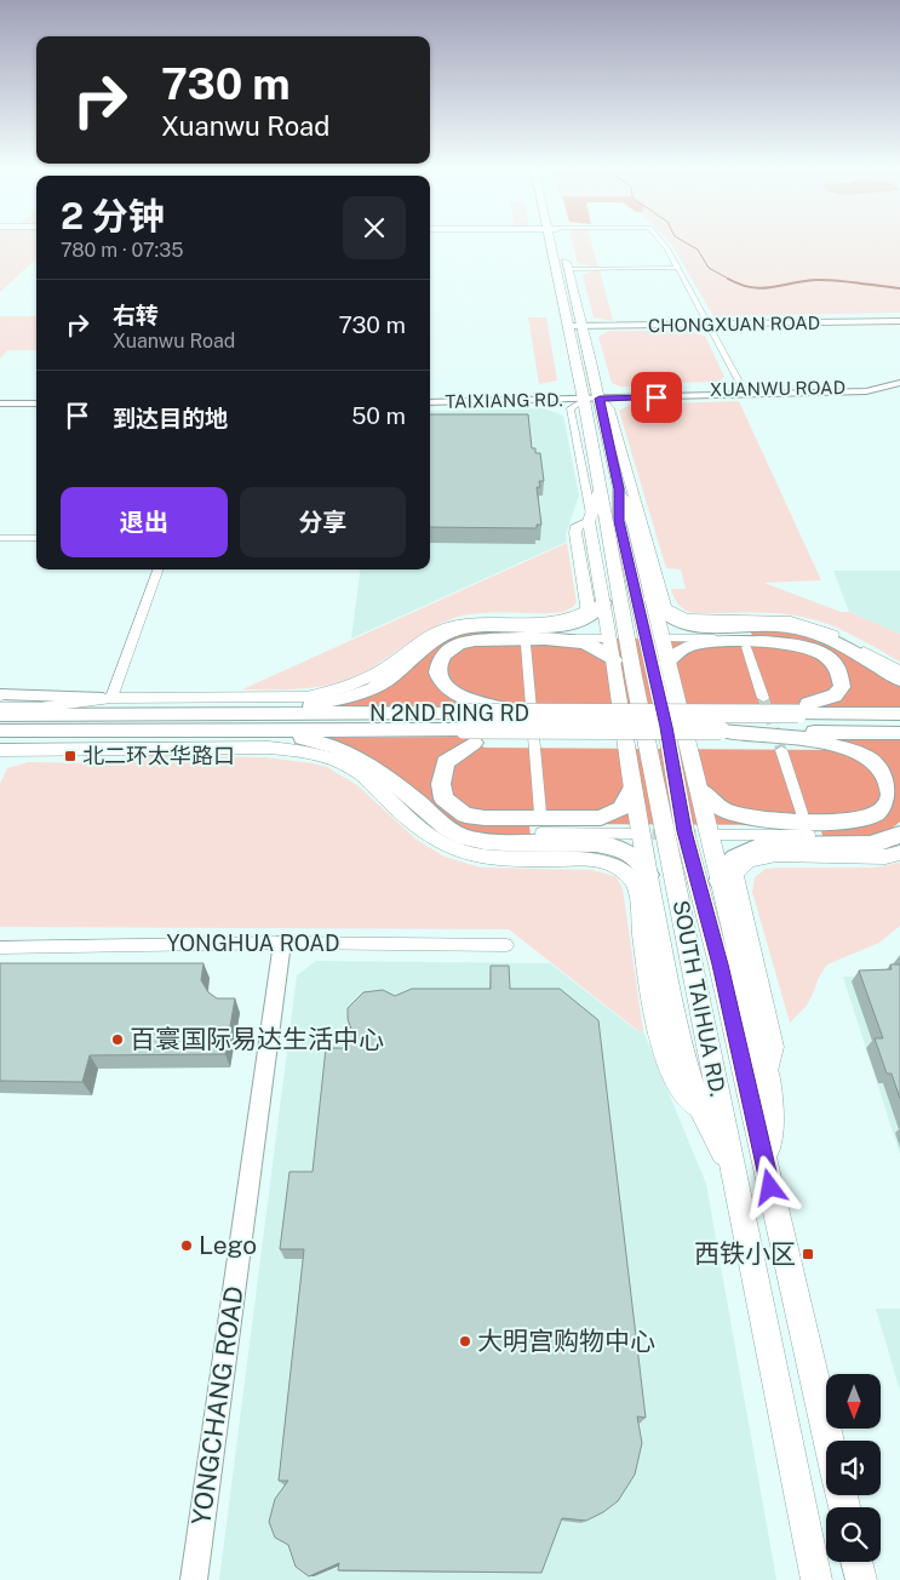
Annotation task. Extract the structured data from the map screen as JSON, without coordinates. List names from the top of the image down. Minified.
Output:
{"streets":{"highway":["N 2ND RING RD"],"main road":["SOUTH TAIHUA RD."],"street":["CHONGXUAN ROAD","XUANWU ROAD","TAIXIANG RD.","YONGHUA ROAD","YONGCHANG ROAD"]},"crossings":[["CHONGXUAN ROAD","SOUTH TAIHUA RD."],["XUANWU ROAD","TAIXIANG RD."],["XUANWU ROAD","SOUTH TAIHUA RD."],["TAIXIANG RD.","SOUTH TAIHUA RD."],["YONGHUA ROAD","YONGCHANG ROAD"]],"places":{"transit":["北二环太华路口","西铁小区"],"other":["百寰国际易达生活中心","Lego","大明宫购物中心"]},"north":"bottom","page":{"turn":["730 m","Xuanwu Road"],"heading":["2 分钟","780 m · 07:35"],"list":[{"name":"右转","note":"Xuanwu Road","value":"730 m"},{"name":"到达目的地","value":"50 m"}],"buttons":["退出","分享"]}}
